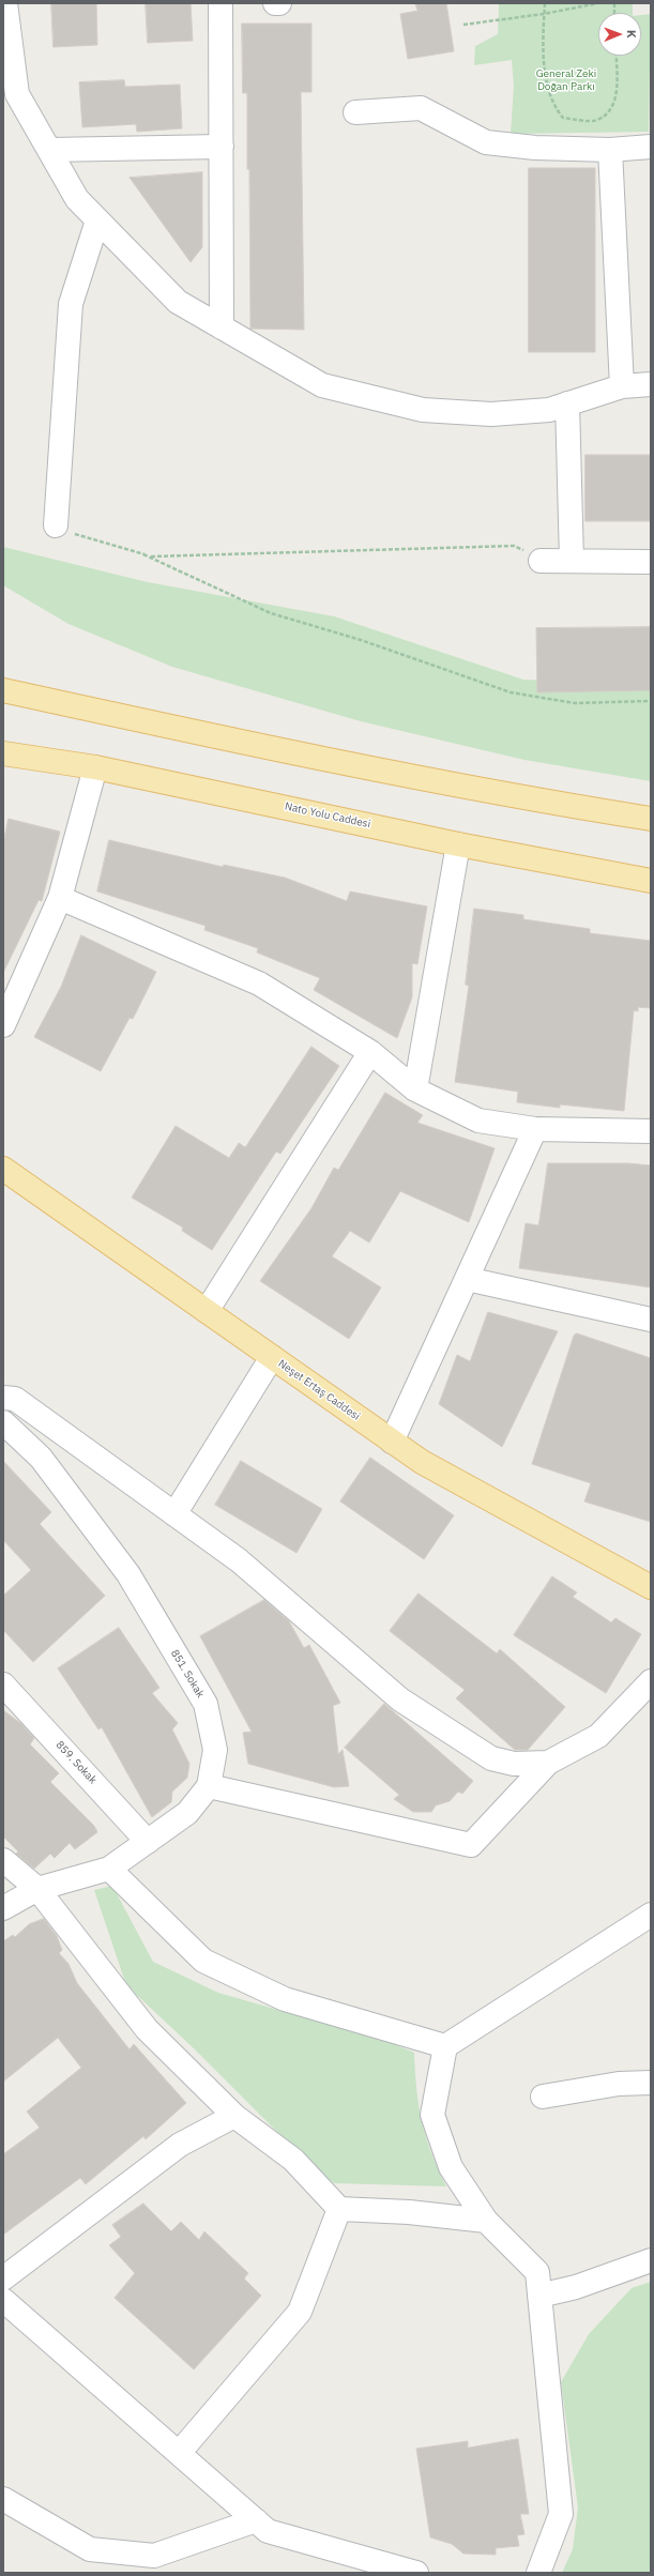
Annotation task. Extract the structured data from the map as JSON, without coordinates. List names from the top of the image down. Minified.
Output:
{"streets":{"main road":["Nato Yolu Caddesi","Neşet Ertaş Caddesi"],"street":["851. Sokak","859. Sokak"]},"crossings":[["851. Sokak","859. Sokak"]],"parks":["General Zeki Doğan Parkı"],"north":"right"}
